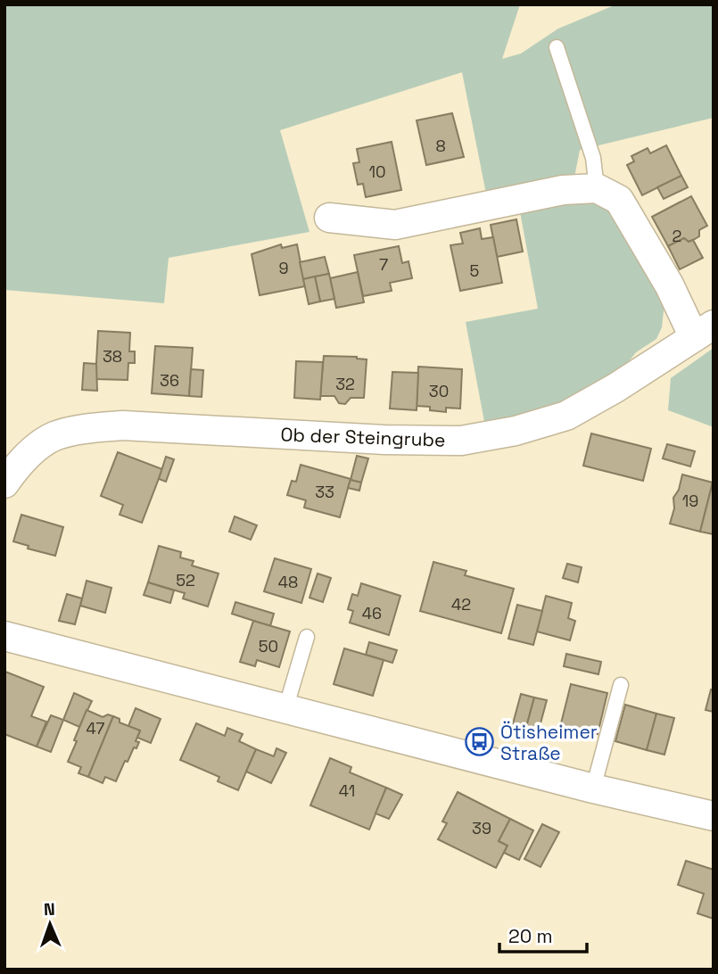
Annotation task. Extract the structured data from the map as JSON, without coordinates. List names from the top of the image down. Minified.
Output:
{"streets":{"street":["Ob der Steingrube"]},"places":{"bus stop":["Ötisheimer Straße"]},"house_numbers":["8","10","2","7","9","5","38","36","32","30","33","19","52","48","42","46","50","47","41","39"],"scale_bar":"20 m","north":"top"}
